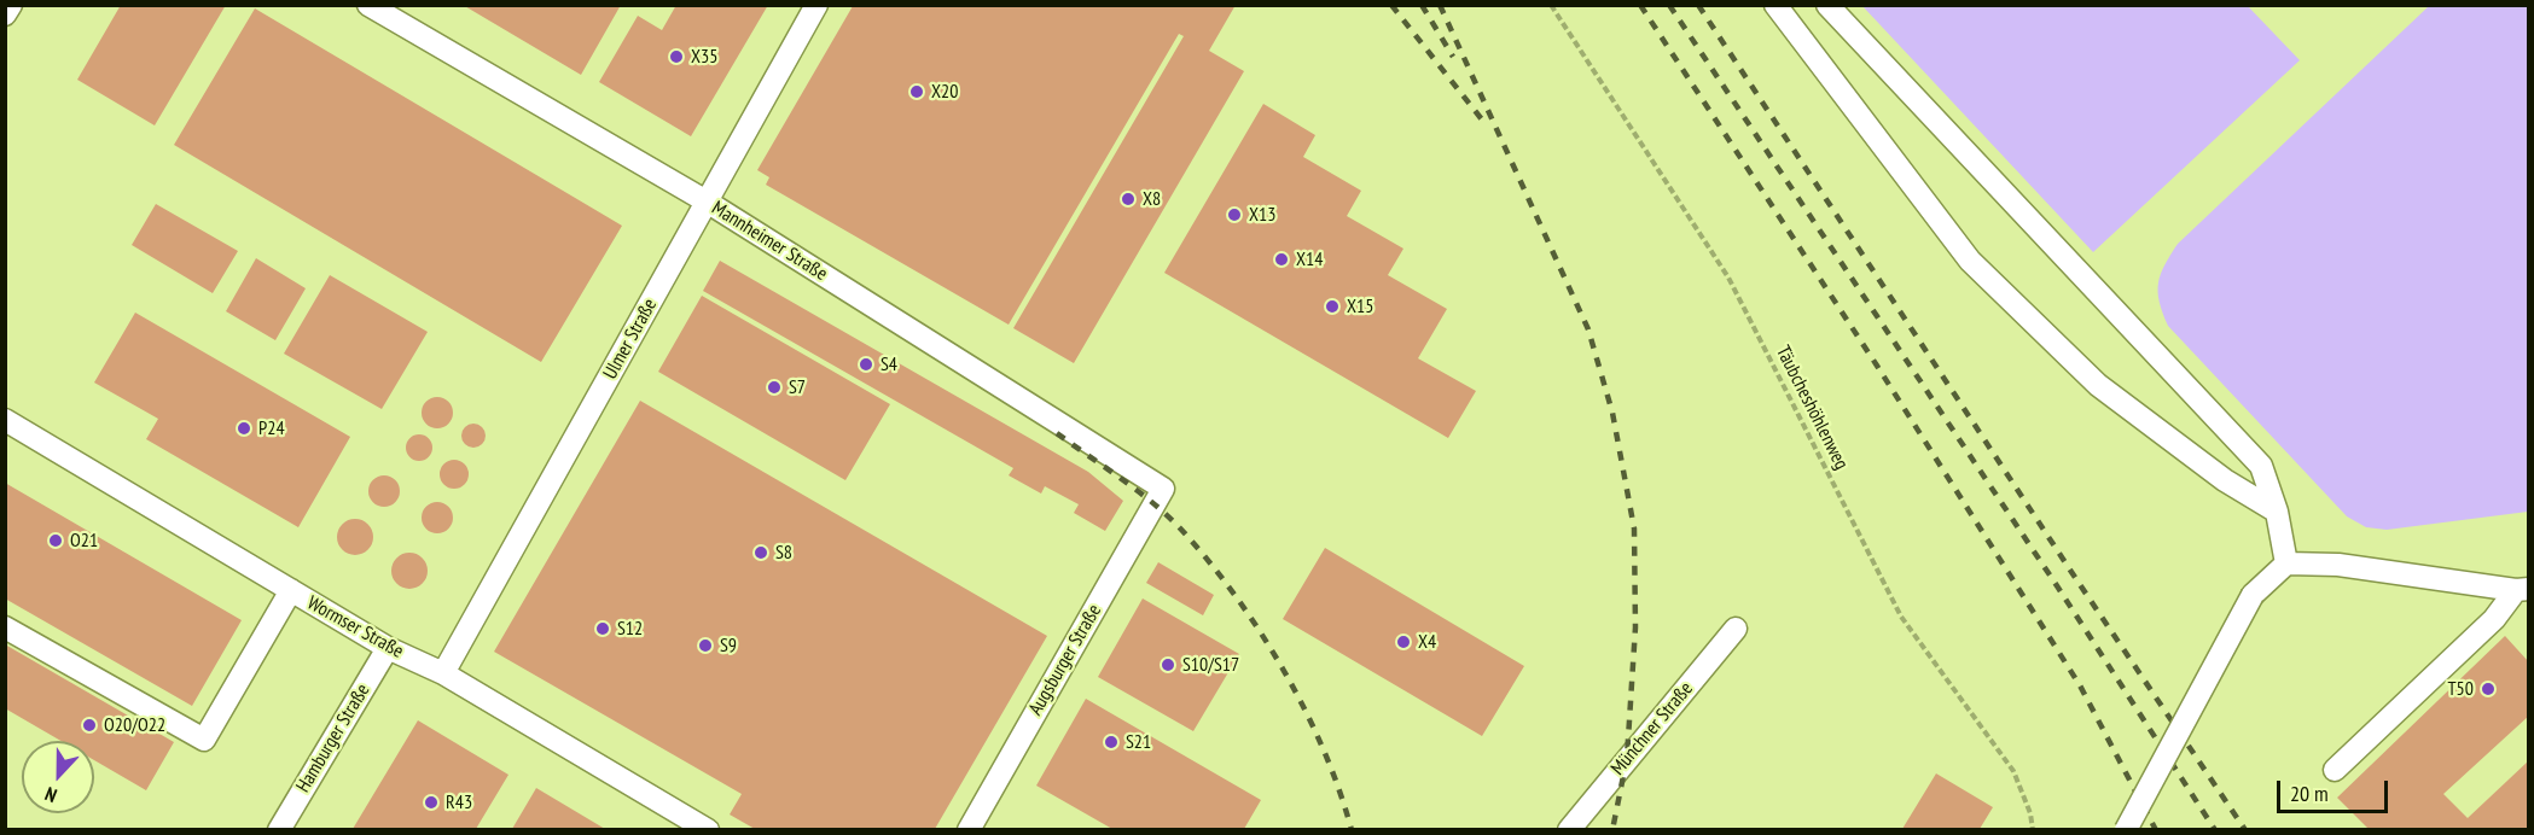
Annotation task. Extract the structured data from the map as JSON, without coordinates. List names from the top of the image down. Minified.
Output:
{"streets":{"lane":["Mannheimer Straße","Ulmer Straße","Wormser Straße","Augsburger Straße","Münchner Straße","Hamburger Straße"],"path":["Täubcheshöhlenweg"]},"crossings":[["Mannheimer Straße","Ulmer Straße"],["Mannheimer Straße","Augsburger Straße"],["Ulmer Straße","Wormser Straße"],["Wormser Straße","Hamburger Straße"]],"places":["X35","X20","X8","X13","X14","X15","S4","S7","P24","O21","S8","S12","X4","S9","S10/S17","T50","O20/O22","S21","R43"],"scale_bar":"20 m","north":"bottom"}
